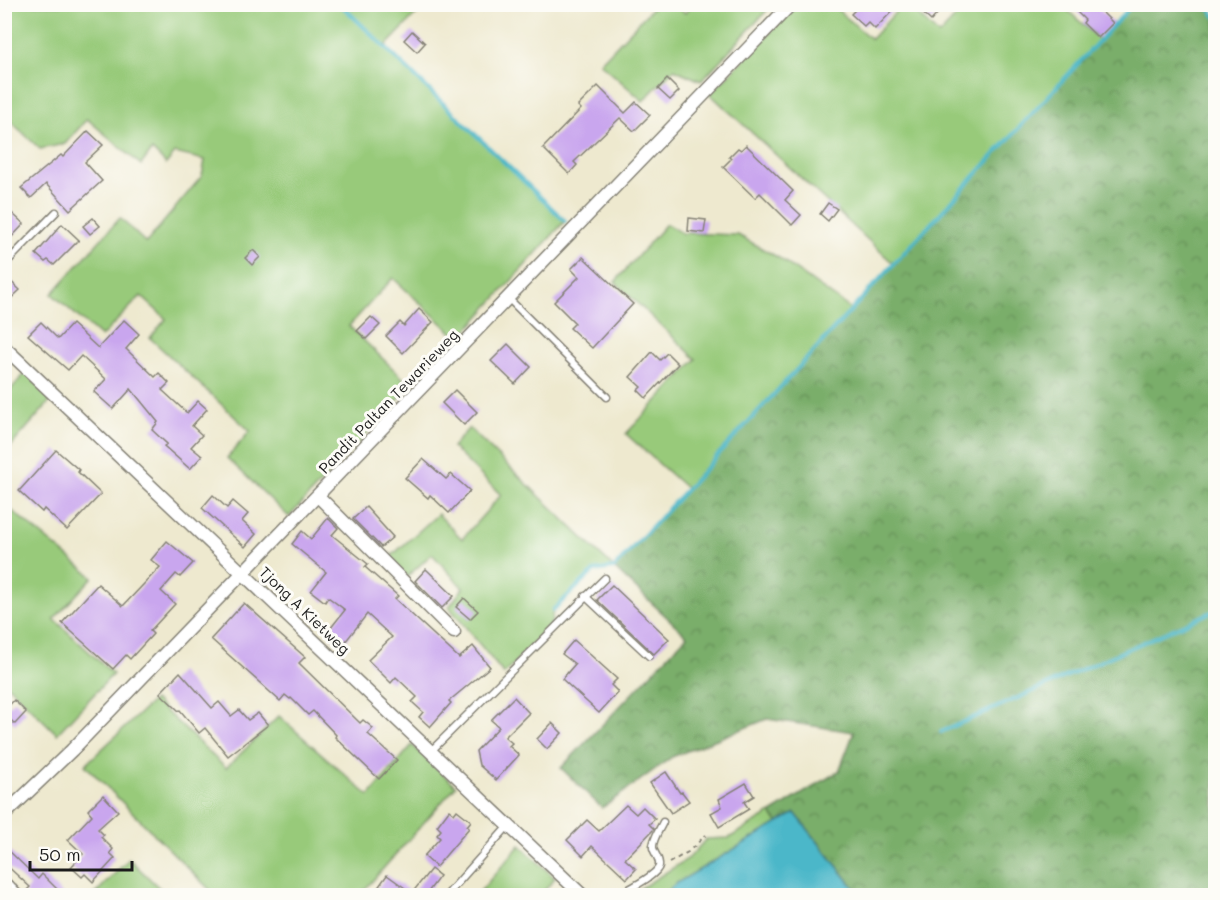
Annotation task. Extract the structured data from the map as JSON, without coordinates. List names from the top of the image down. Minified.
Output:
{"streets":{"street":["Pandit Paltan Tewarieweg","Tjong A Kietweg"]},"crossings":[["Pandit Paltan Tewarieweg","Tjong A Kietweg"]],"scale_bar":"50 m"}
